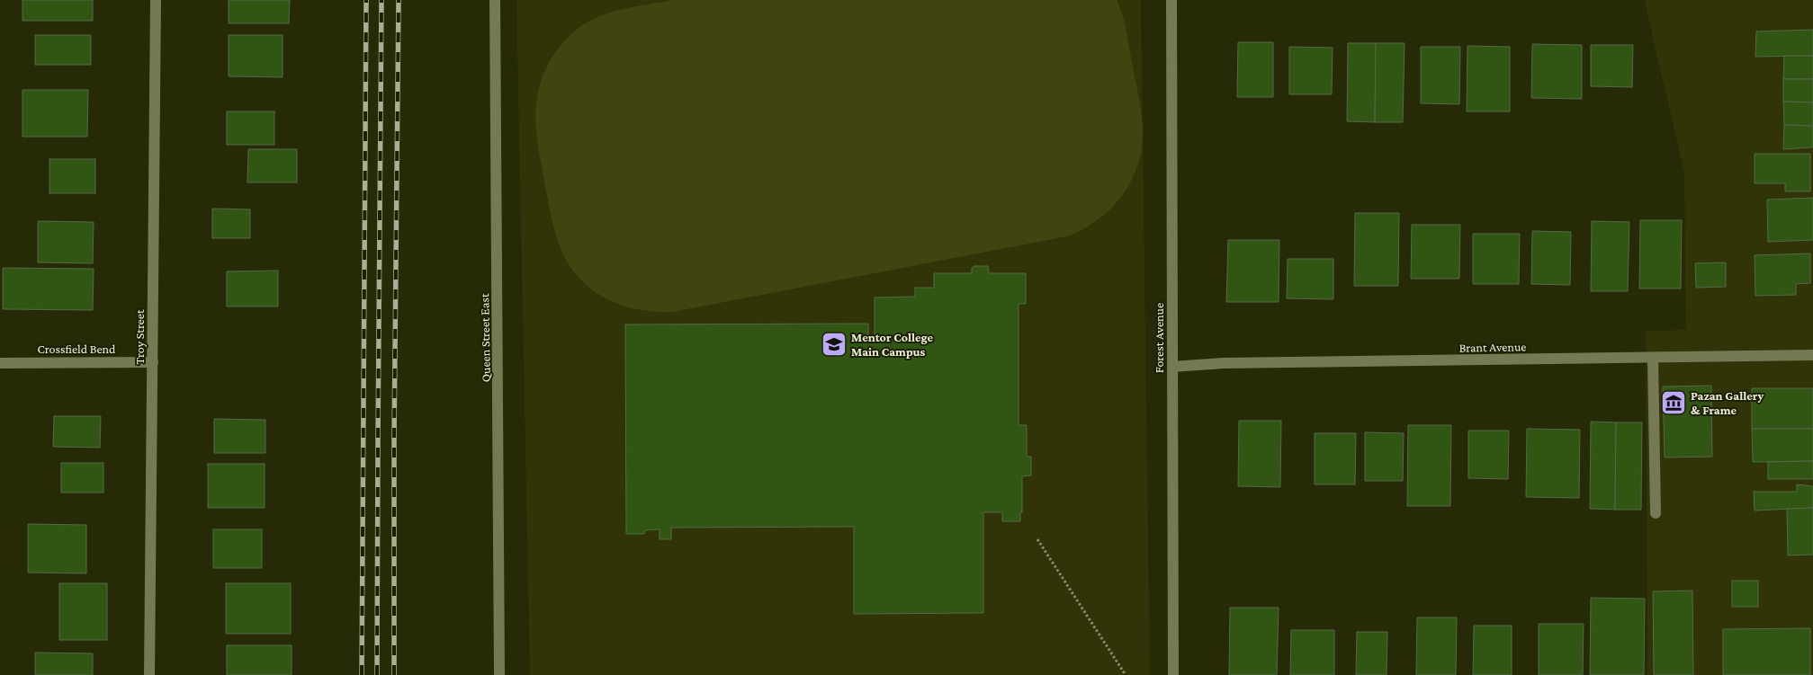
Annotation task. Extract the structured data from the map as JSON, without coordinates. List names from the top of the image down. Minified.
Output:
{"streets":{"street":["Troy Street","Queen Street East","Forest Avenue","Brant Avenue","Crossfield Bend"]},"crossings":[["Troy Street","Crossfield Bend"],["Forest Avenue","Brant Avenue"]],"places":{"school or university":["Mentor College Main Campus"],"museum":["Pazan Gallery & Frame"]}}
